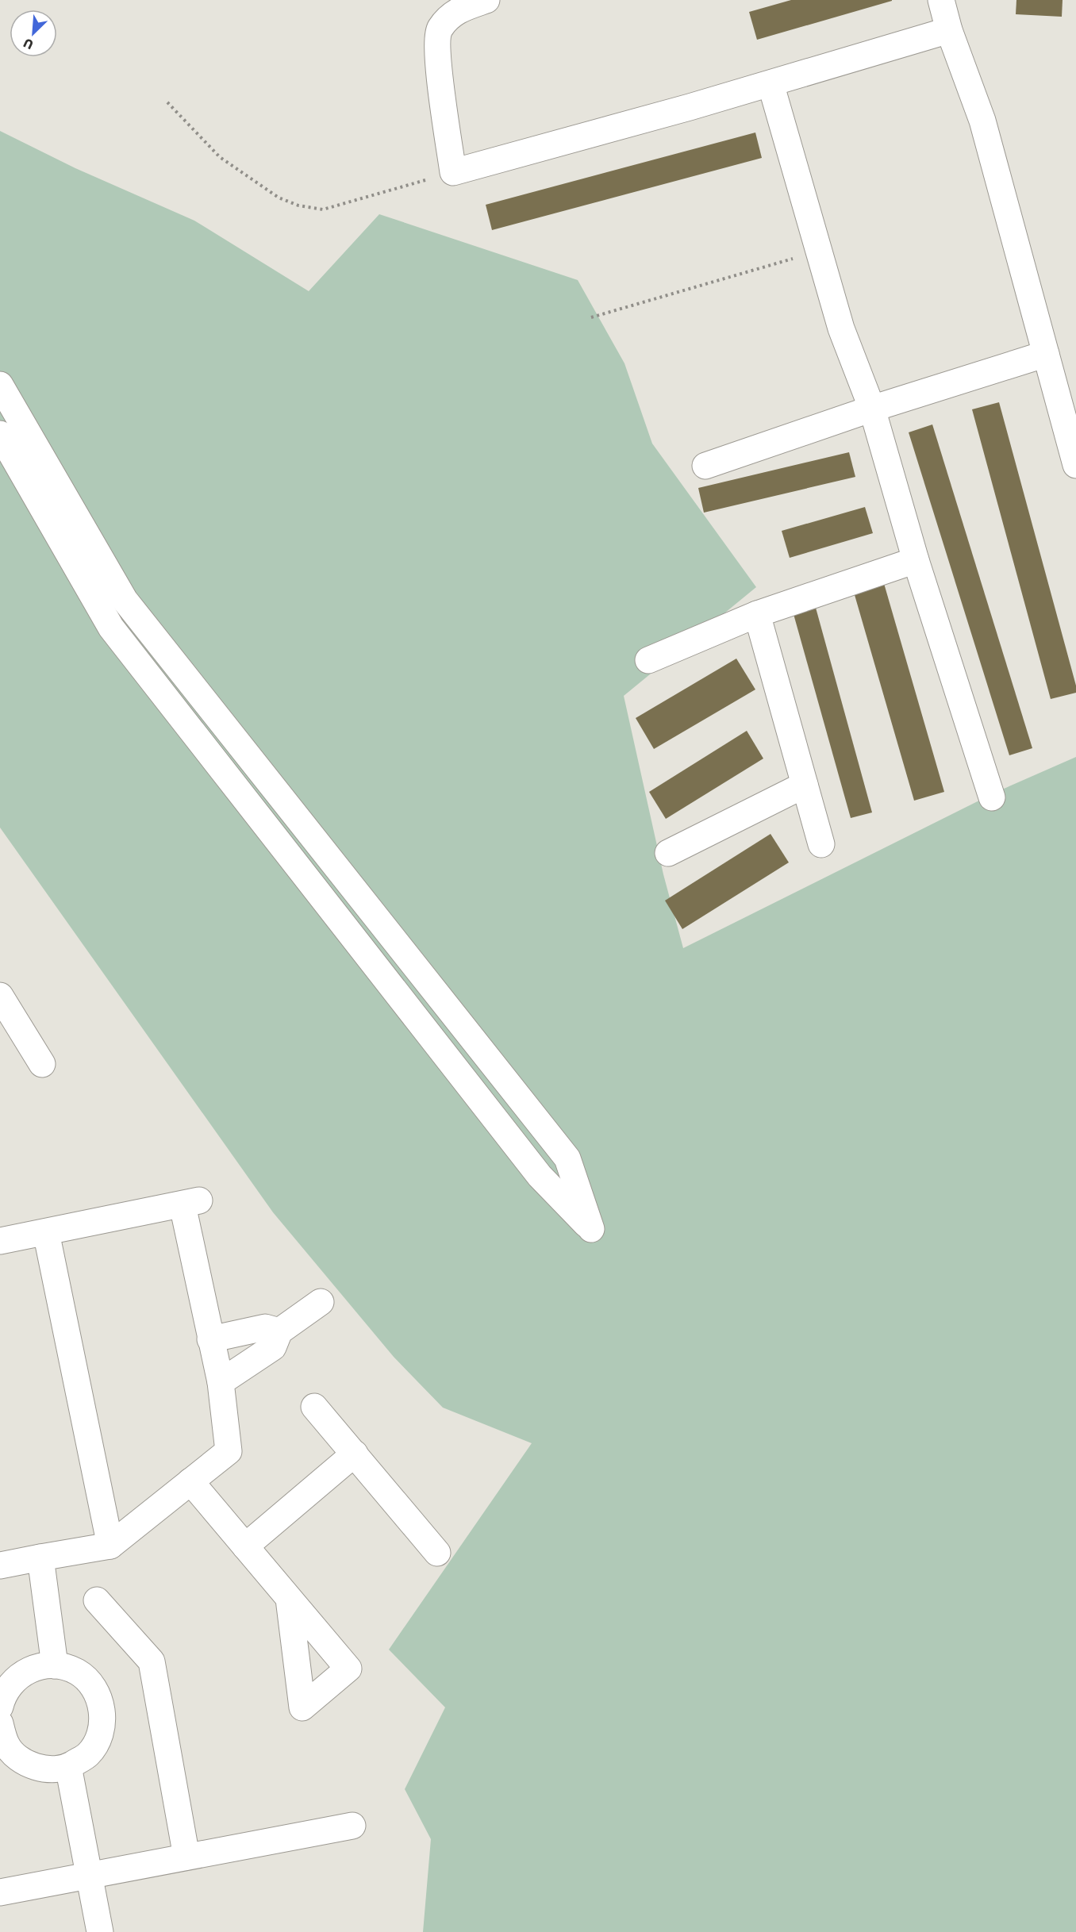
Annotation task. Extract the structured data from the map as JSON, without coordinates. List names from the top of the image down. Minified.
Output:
{"north":"bottom left"}
